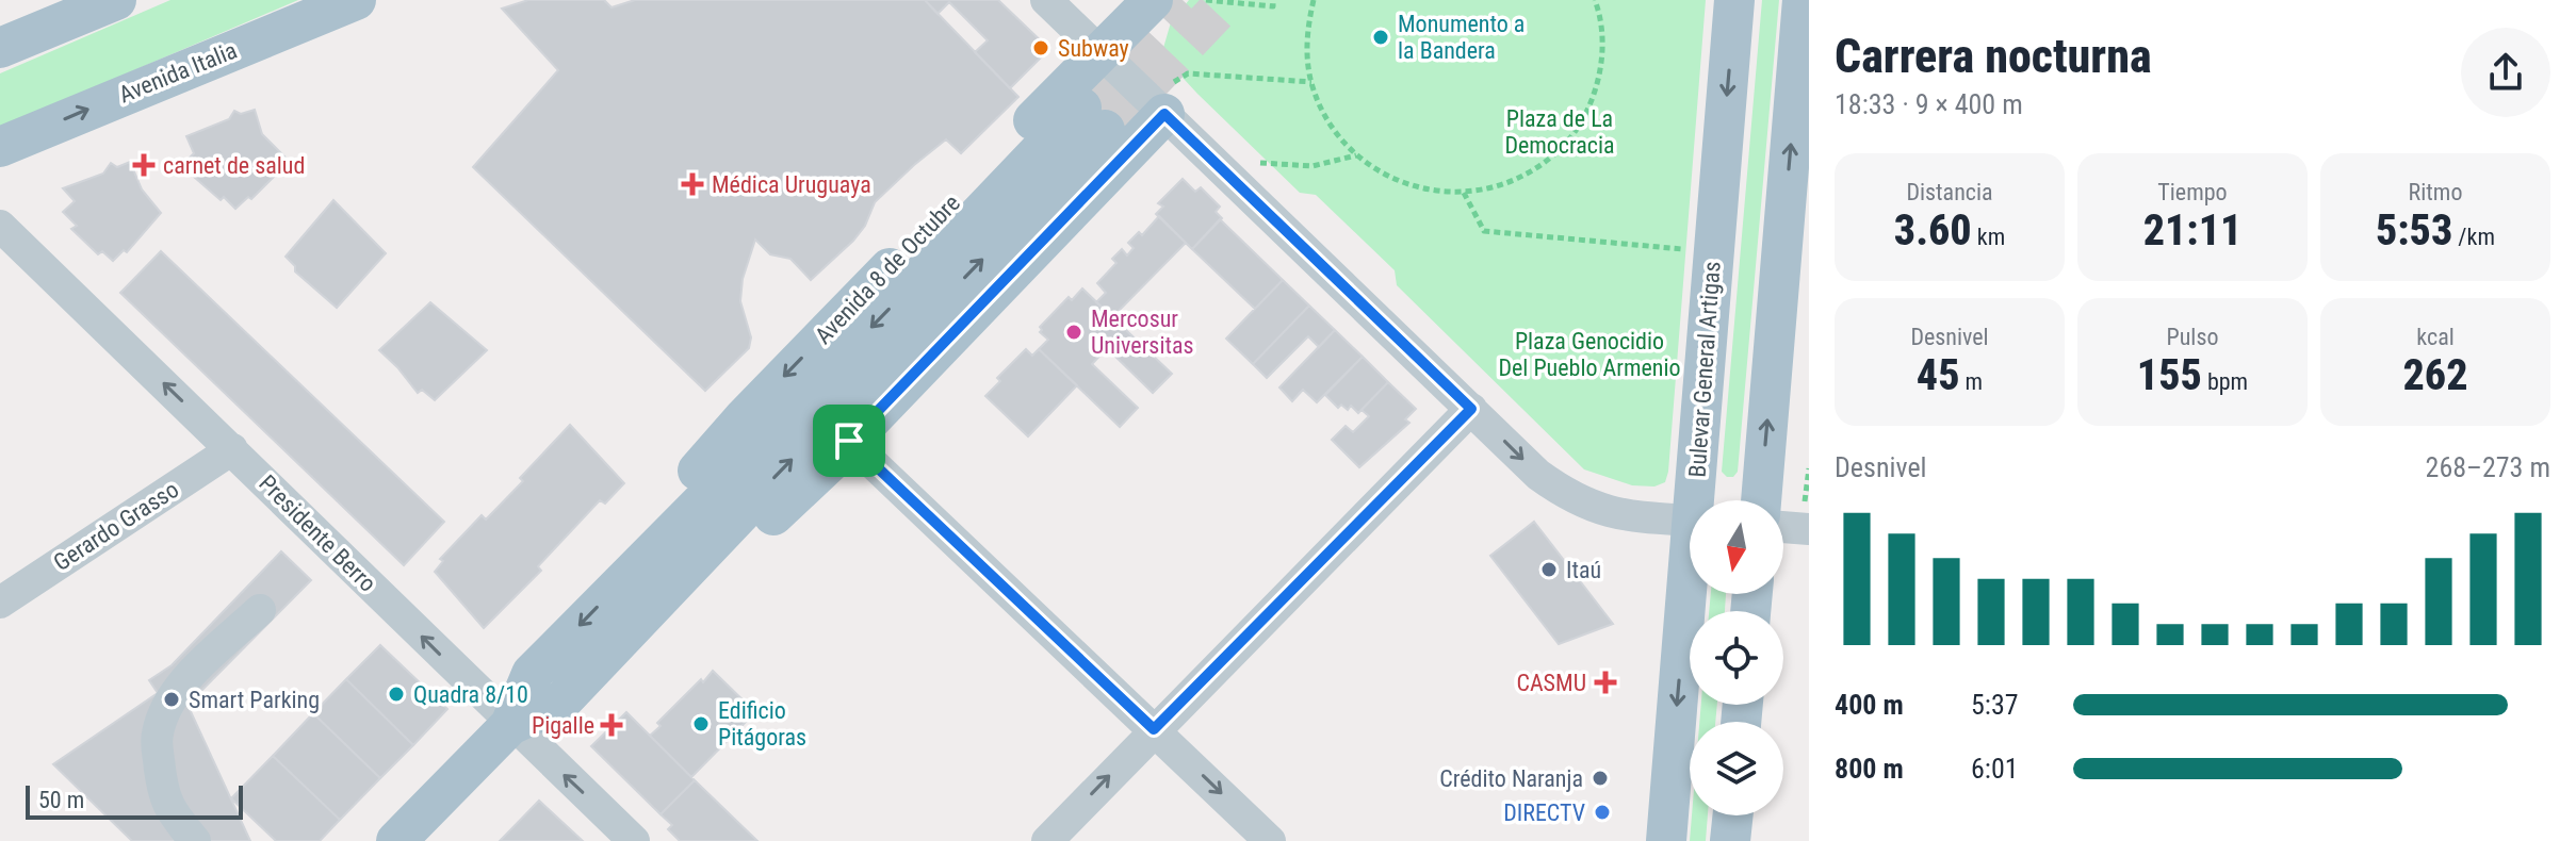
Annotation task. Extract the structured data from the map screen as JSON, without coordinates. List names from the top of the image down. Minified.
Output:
{"streets":{"main road":["Avenida Italia","Avenida 8 de Octubre","Bulevar General Artigas"],"street":["Gerardo Grasso","Presidente Berro"]},"crossings":[["Avenida 8 de Octubre","Presidente Berro"],["Gerardo Grasso","Presidente Berro"]],"one_way":["Presidente Berro"],"parks":["Plaza de La Democracia","Plaza Genocidio Del Pueblo Armenio"],"places":{"other":["Monumento a la Bandera","Subway","Mercosur Universitas","Itaú","Quadra 8/10","Smart Parking","Edificio Pitágoras","Crédito Naranja","DIRECTV"],"health":["carnet de salud","Médica Uruguaya","CASMU","Pigalle"]},"scale_bar":"50 m","north":"bottom","page":{"heading":["Carrera nocturna","18:33 · 9 × 400 m"],"stats":[["Distancia","3.60 km"],["Tiempo","21:11"],["Ritmo","5:53 /km"],["Desnivel","45 m"],["Pulso","155 bpm"],["kcal","262"]],"chart":["Desnivel","268–273 m"],"list":[{"name":"400 m","note":"5:37"},{"name":"800 m","note":"6:01"}],"scale":"50 m"}}
